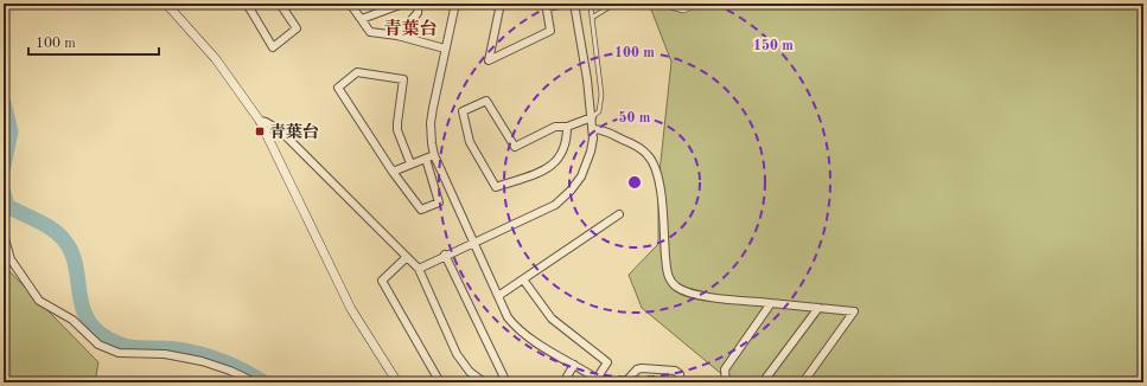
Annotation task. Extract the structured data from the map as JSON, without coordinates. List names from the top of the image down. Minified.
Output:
{"districts":["青葉台"],"places":{"transit":["青葉台"]},"scale_bar":"100 m","rings":["150 m","100 m","50 m"]}
